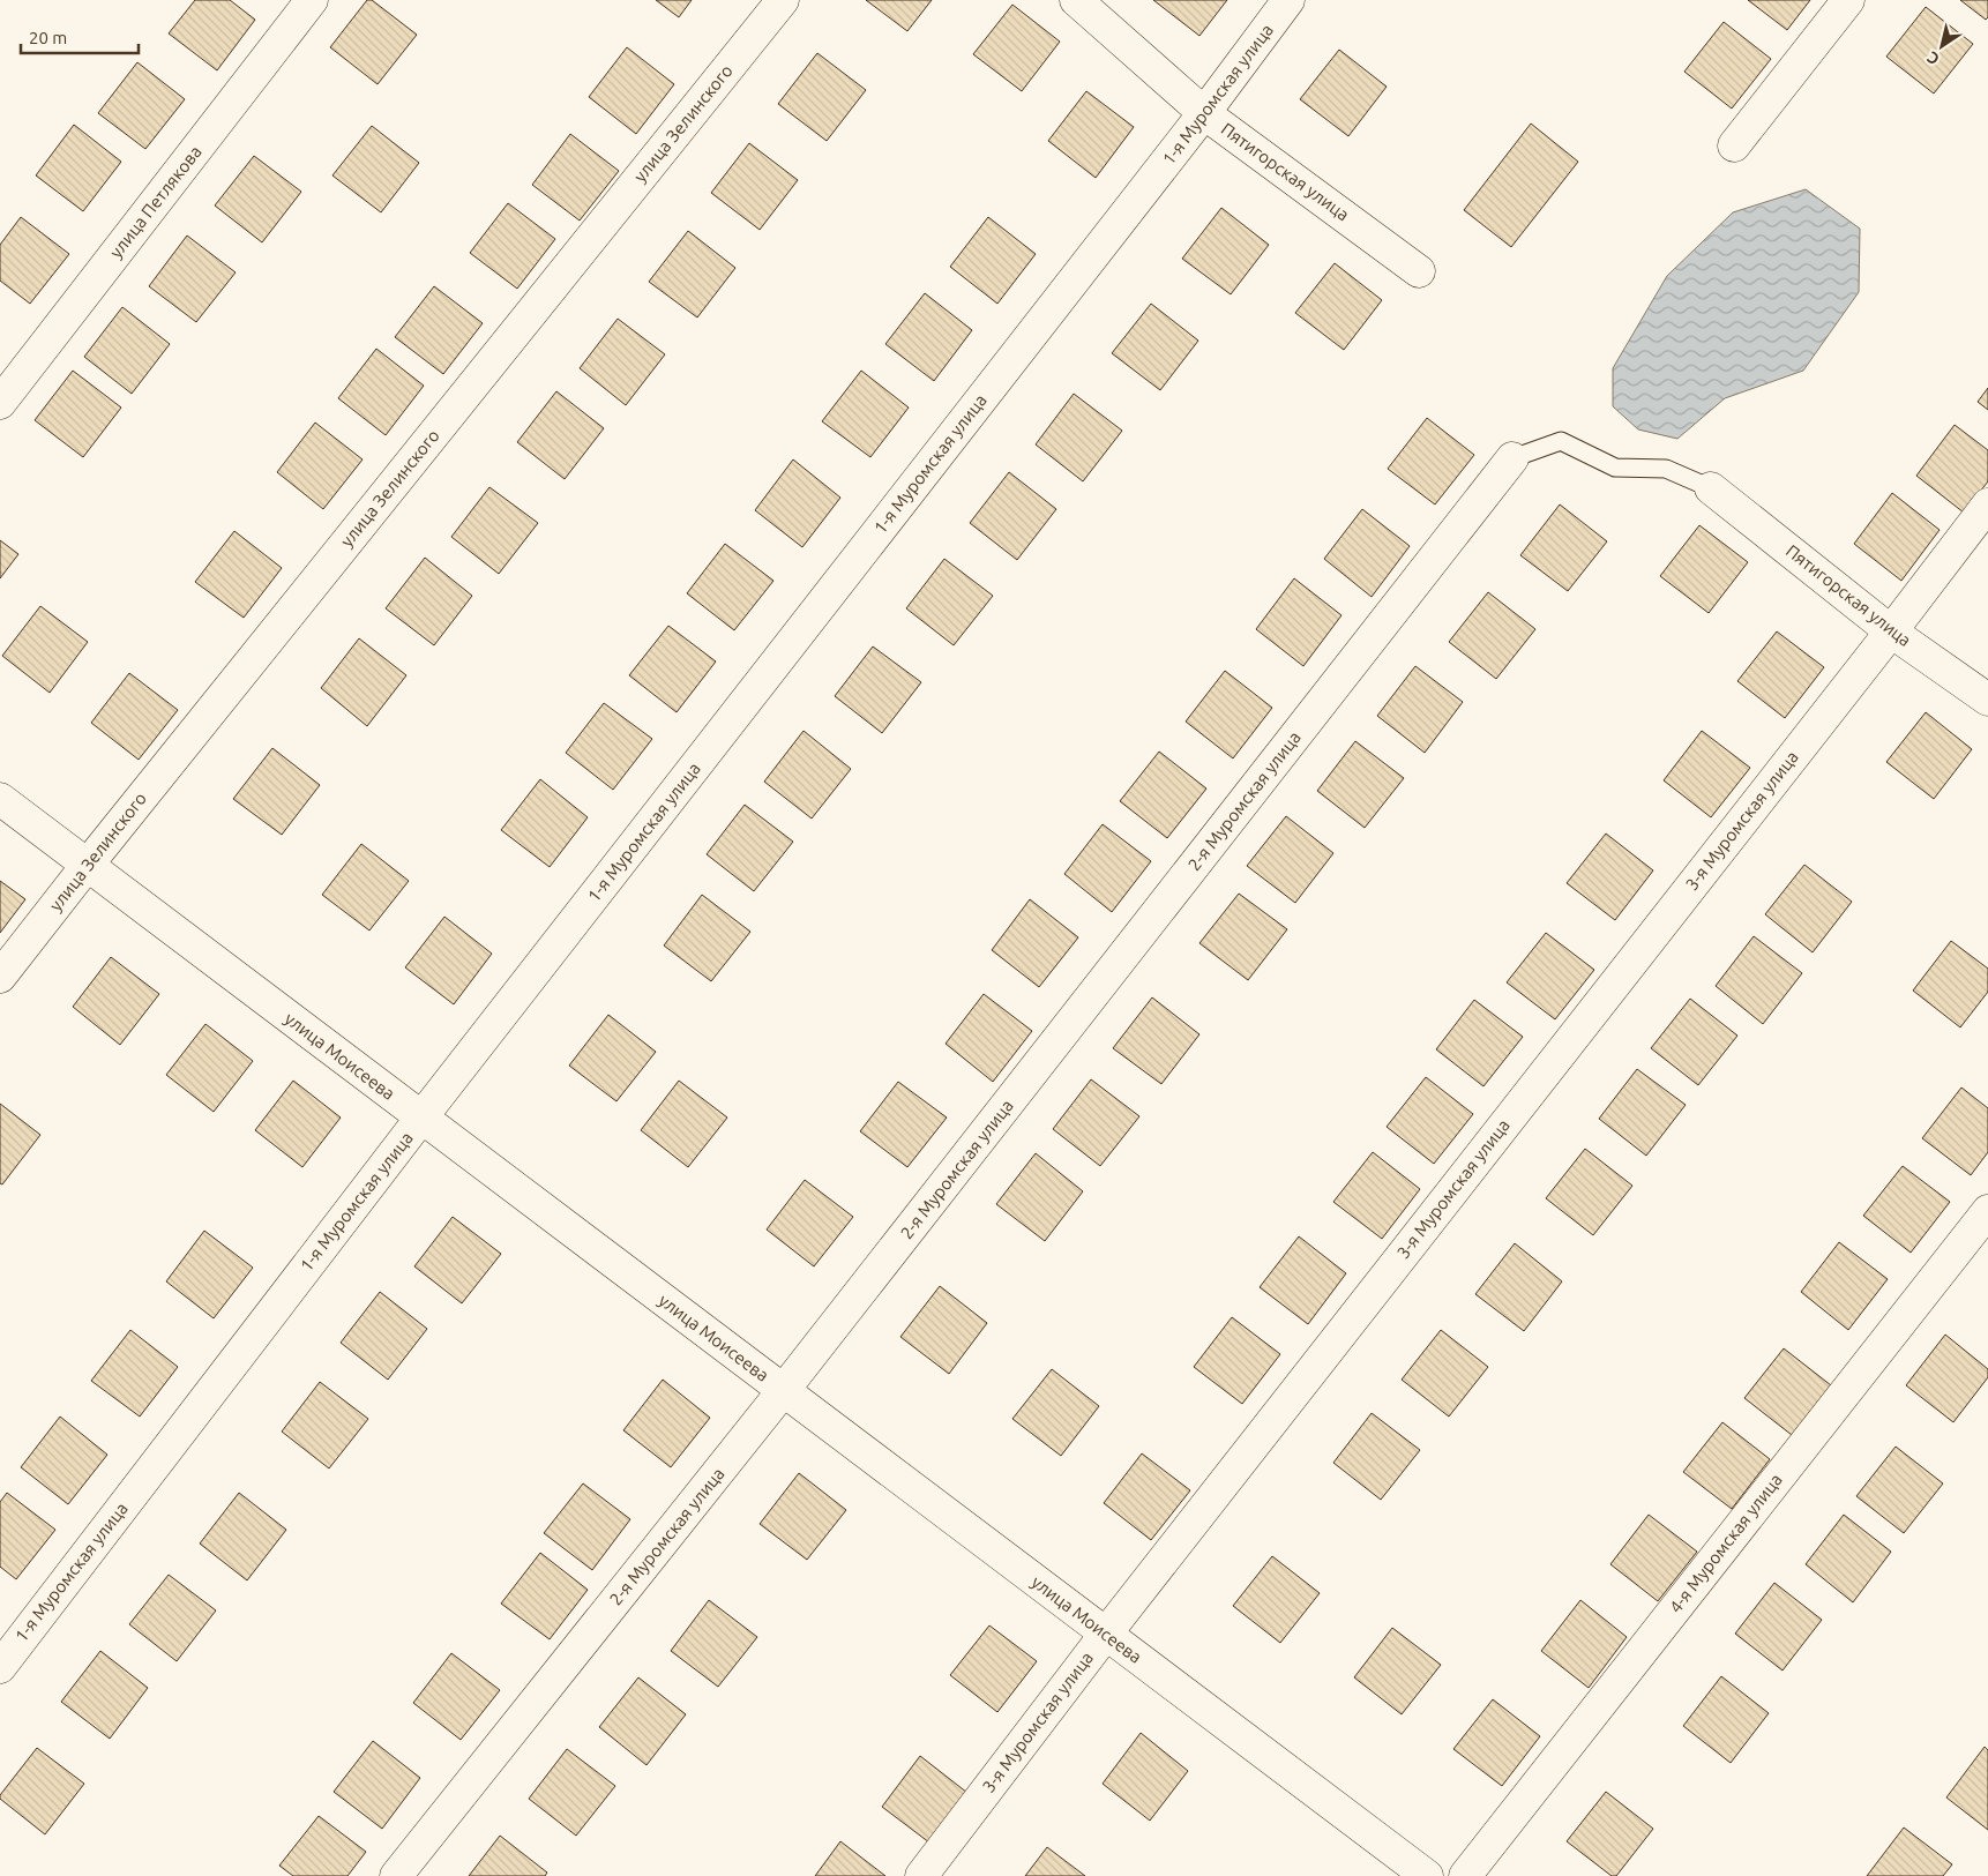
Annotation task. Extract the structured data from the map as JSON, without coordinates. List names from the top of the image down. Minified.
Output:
{"streets":{"street":["1-я Муромская улица","улица Зелинского","Пятигорская улица","улица Петлякова","2-я Муромская улица","3-я Муромская улица","улица Моисеева","4-я Муромская улица"]},"crossings":[["1-я Муромская улица","Пятигорская улица"],["1-я Муромская улица","улица Моисеева"],["улица Зелинского","улица Моисеева"],["Пятигорская улица","3-я Муромская улица"],["2-я Муромская улица","улица Моисеева"],["3-я Муромская улица","улица Моисеева"]],"scale_bar":"20 m","north":"bottom left"}
